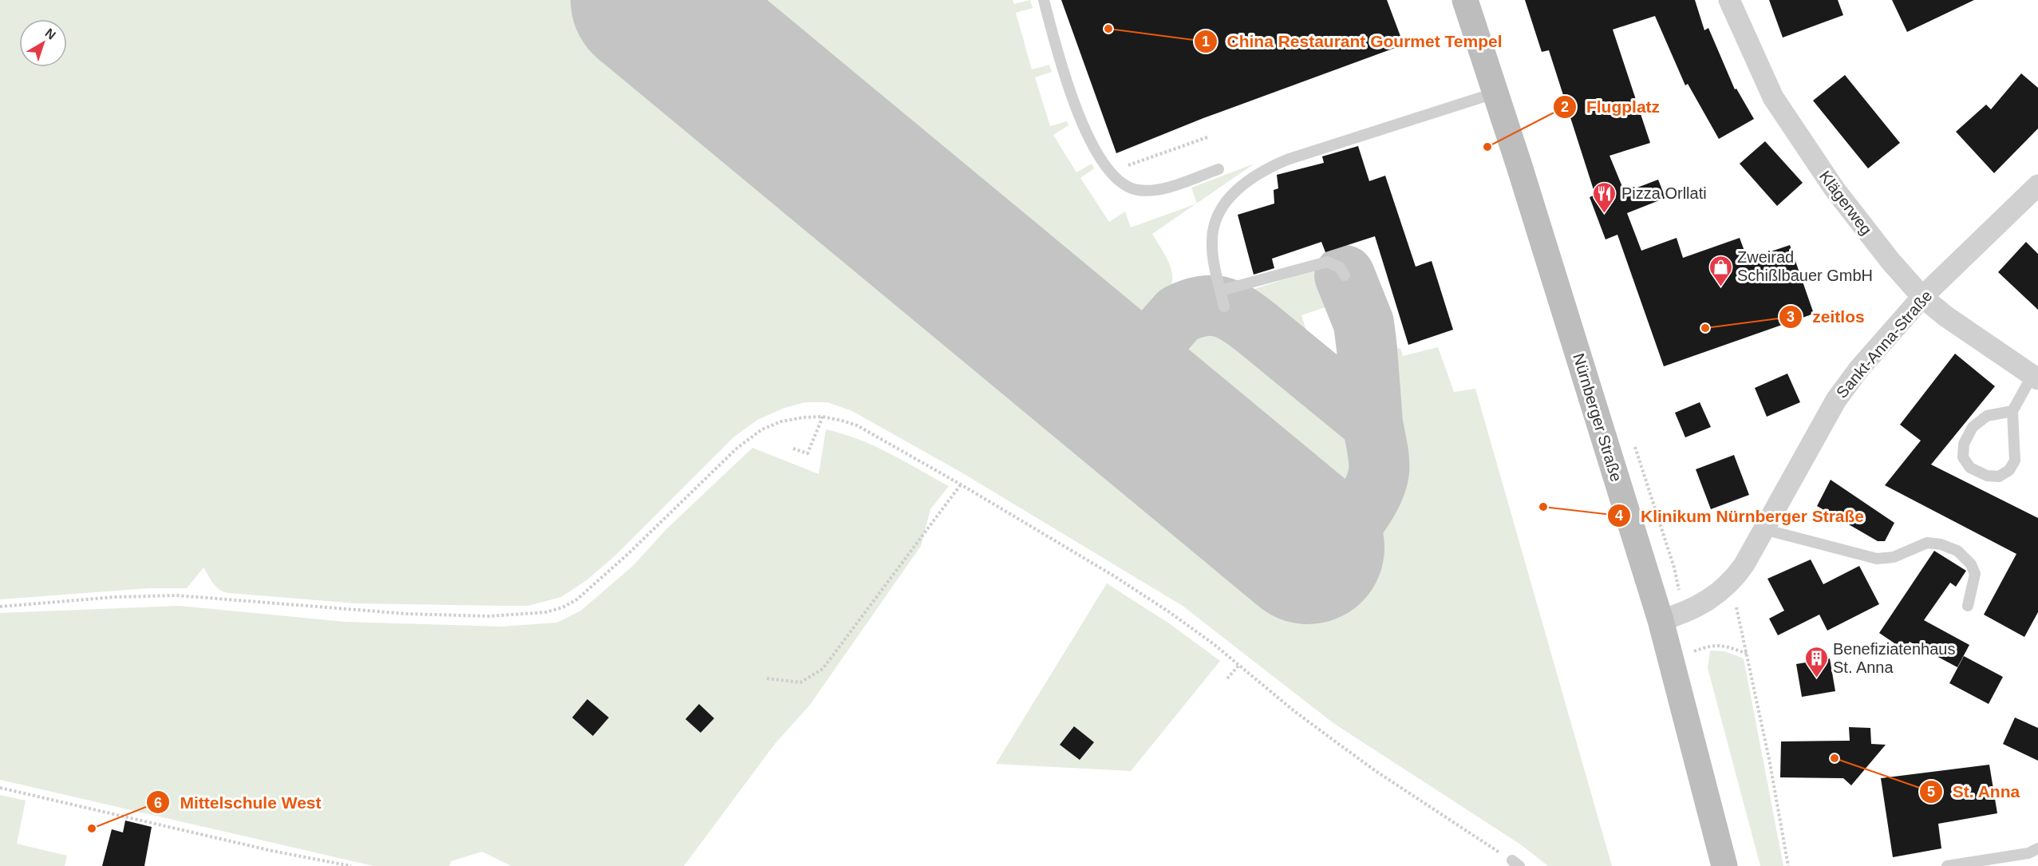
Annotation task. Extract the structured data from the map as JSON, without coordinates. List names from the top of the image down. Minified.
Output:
{"streets":{"main road":["Nürnberger Straße"],"street":["Klägerweg","Sankt-Anna-Straße"]},"crossings":[["Klägerweg","Sankt-Anna-Straße"],["Sankt-Anna-Straße","Nürnberger Straße"]],"places":{"other":["China Restaurant Gourmet Tempel","Flugplatz","zeitlos","Klinikum Nürnberger Straße","St. Anna","Mittelschule West"],"restaurant":["Pizza Orllati"],"shop":["Zweirad Schißlbauer GmbH"],"building":["Benefiziatenhaus St. Anna"]},"north":"top right"}
